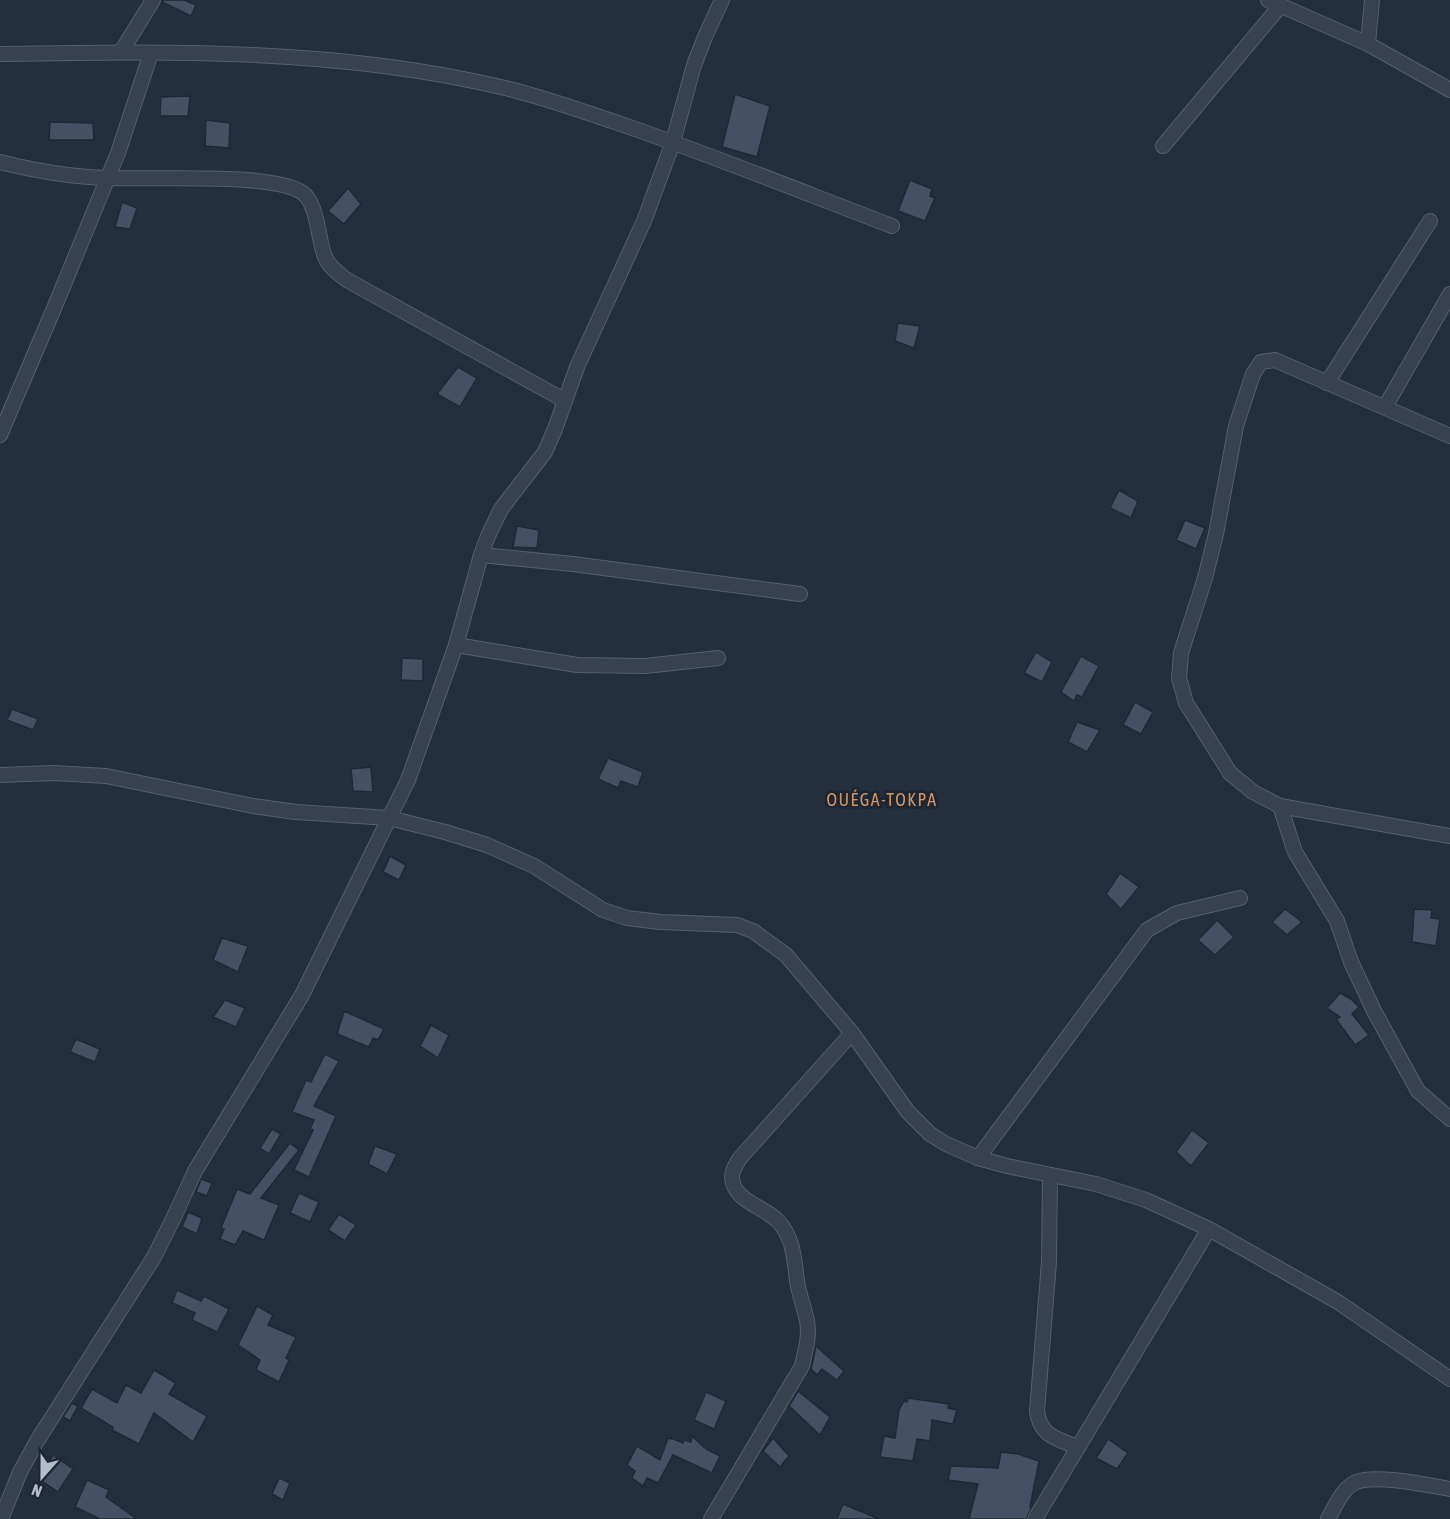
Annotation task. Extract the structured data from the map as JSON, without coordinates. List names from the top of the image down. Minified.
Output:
{"districts":["OUÉGA-TOKPA"],"north":"bottom"}
